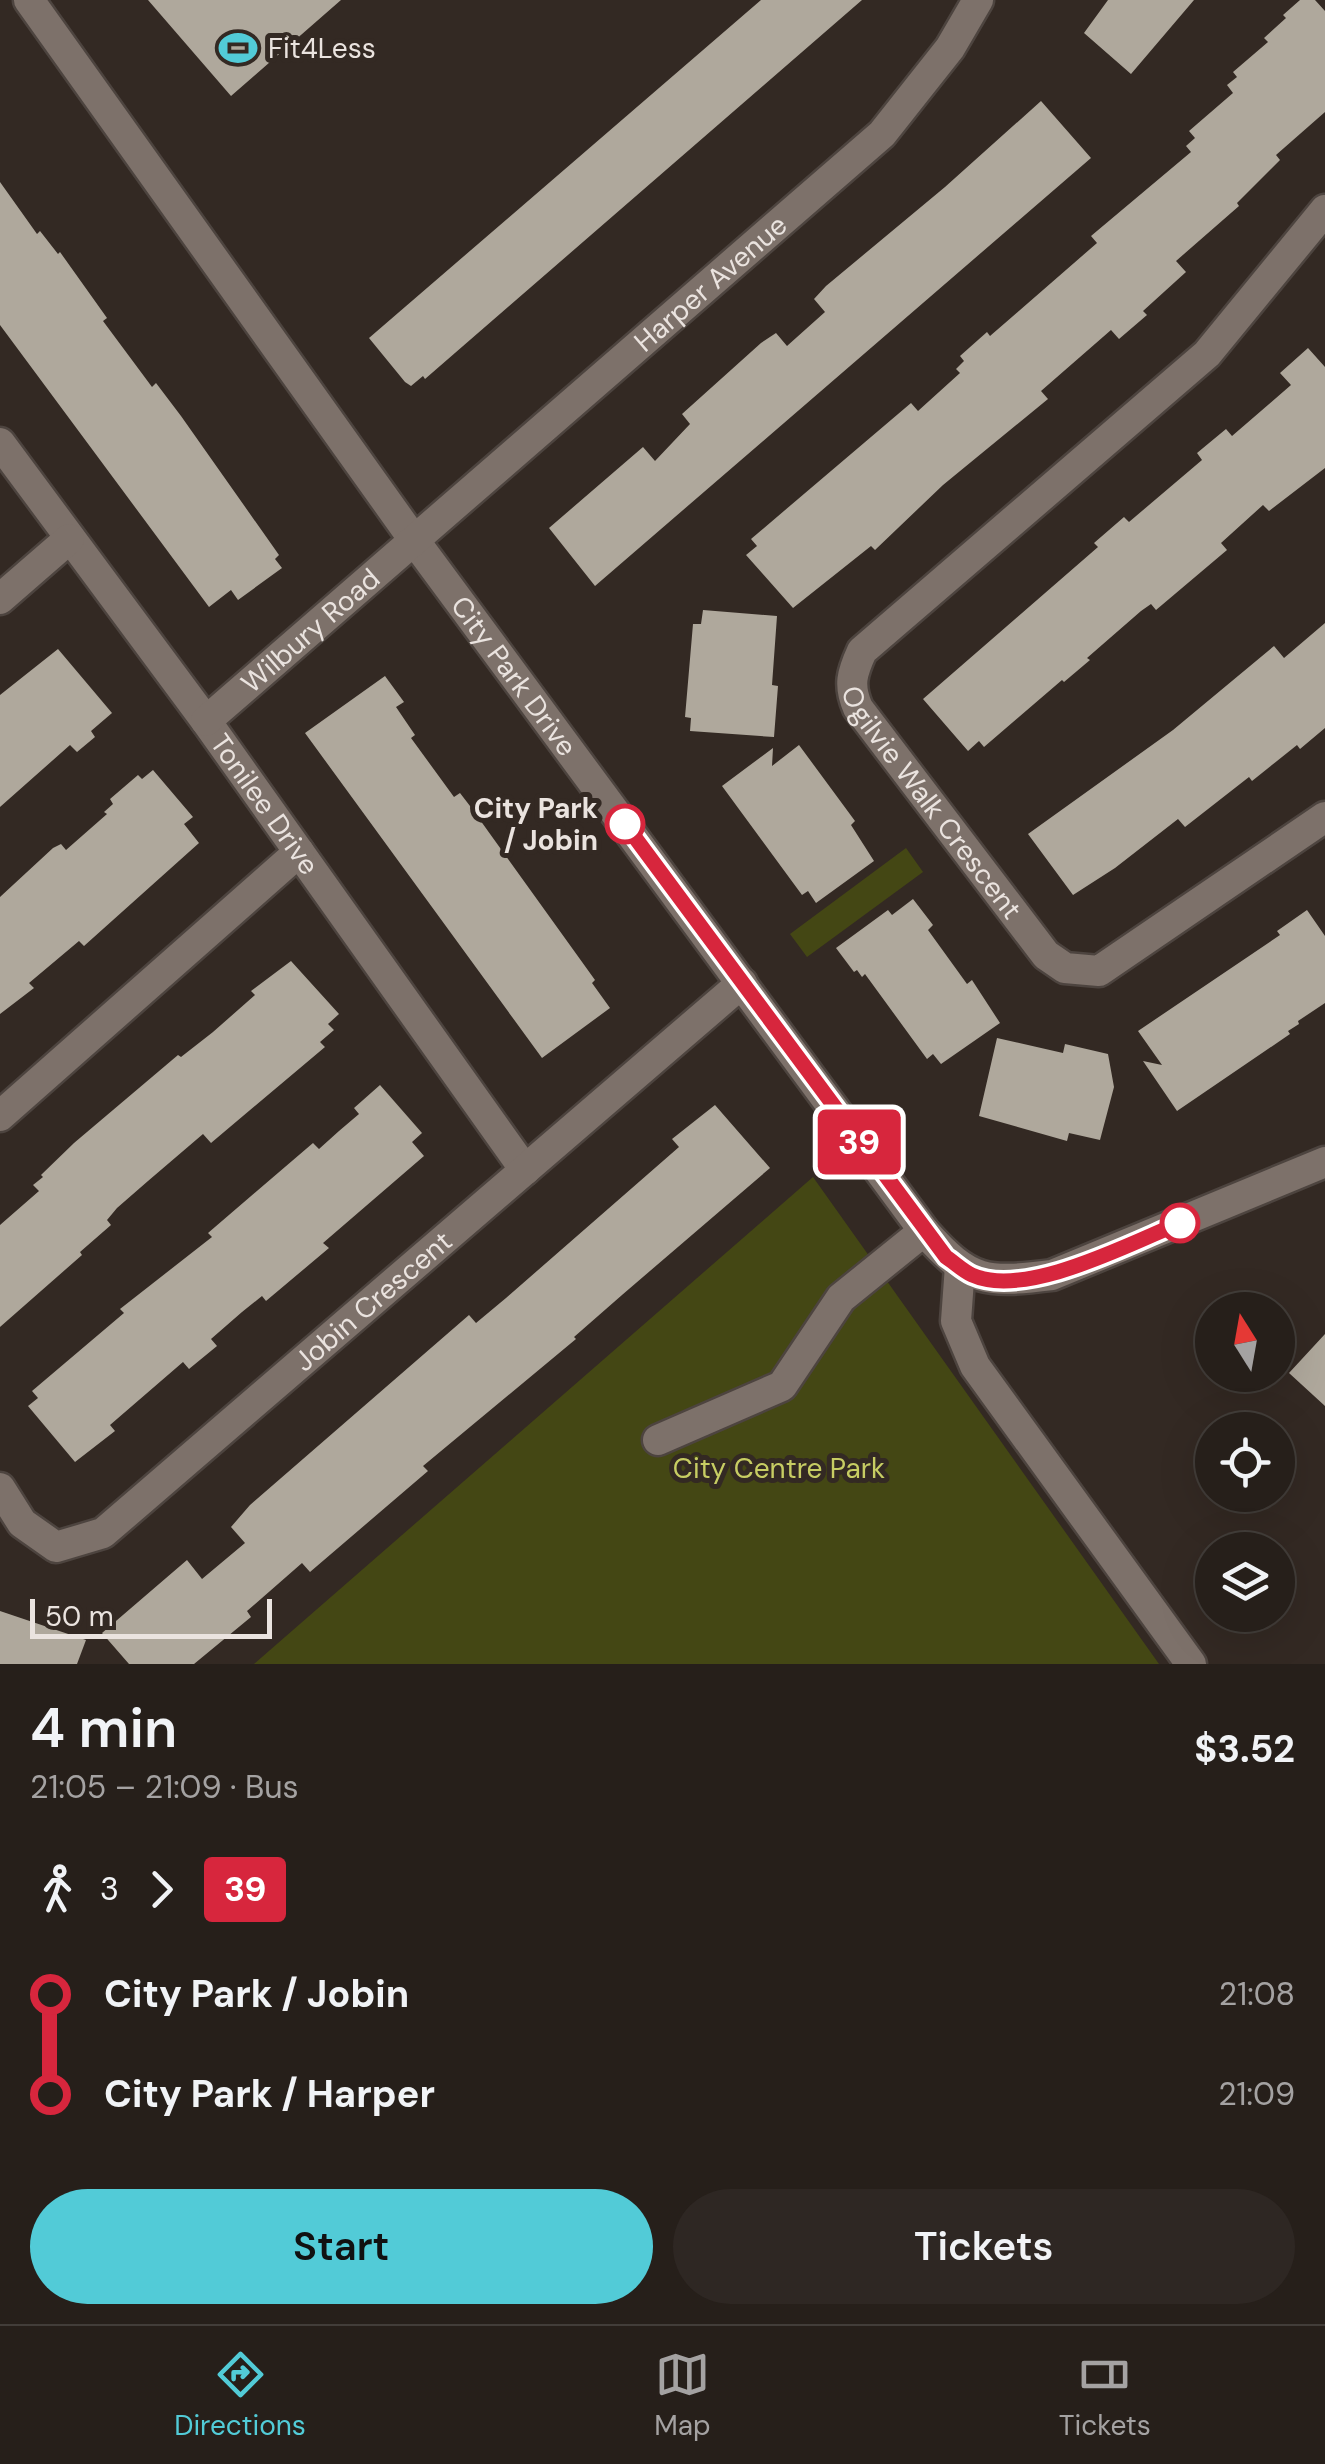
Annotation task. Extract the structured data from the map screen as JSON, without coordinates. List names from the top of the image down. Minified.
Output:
{"streets":{"street":["Harper Avenue","Wilbury Road","City Park Drive","Ogilvie Walk Crescent","Tonilee Drive","Jobin Crescent"]},"crossings":[["Harper Avenue","Wilbury Road"],["Harper Avenue","City Park Drive"],["Wilbury Road","City Park Drive"],["Wilbury Road","Tonilee Drive"],["City Park Drive","Jobin Crescent"],["Tonilee Drive","Jobin Crescent"]],"parks":["City Centre Park"],"places":{"sports":["Fit4Less"],"other":["City Park / Jobin"]},"lines":["bus line 39"],"scale_bar":"50 m","north":"top","page":{"on_map":"39","scale":"50 m","heading":["4 min","21:05 – 21:09 · Bus","$3.52"],"legs":["3","39"],"list":[{"name":"City Park / Jobin","value":"21:08"},{"name":"City Park / Harper","value":"21:09"}],"buttons":["Start","Tickets"],"tabs":["Directions","Map","Tickets"]}}
